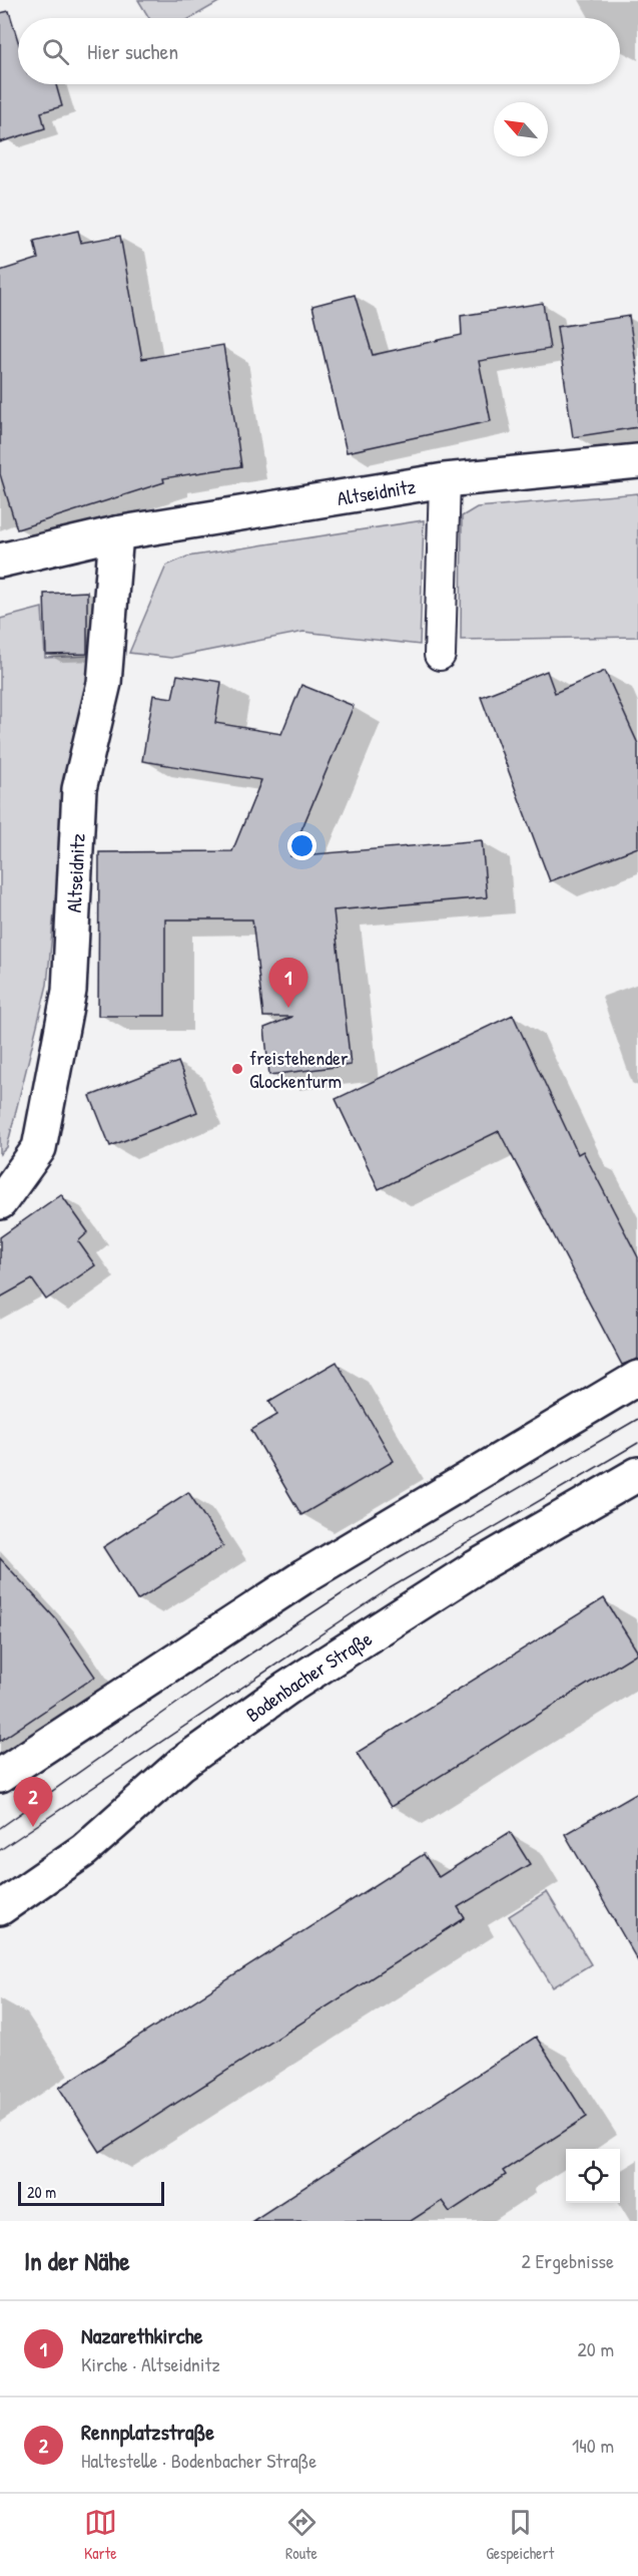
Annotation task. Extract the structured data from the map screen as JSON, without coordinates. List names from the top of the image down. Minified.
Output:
{"streets":{"street":["Altseidnitz","Bodenbacher Straße"]},"places":["freistehender Glockenturm"],"scale_bar":"20 m","north":"top left","page":{"search":"Hier suchen","pins":["1","2"],"scale":"20 m","heading":["In der Nähe","2 Ergebnisse"],"list":[{"mark":"1","name":"Nazarethkirche","note":"Kirche · Altseidnitz","value":"20 m"},{"mark":"2","name":"Rennplatzstraße","note":"Haltestelle · Bodenbacher Straße","value":"140 m"}],"nav":["Karte","Route","Gespeichert"]}}
